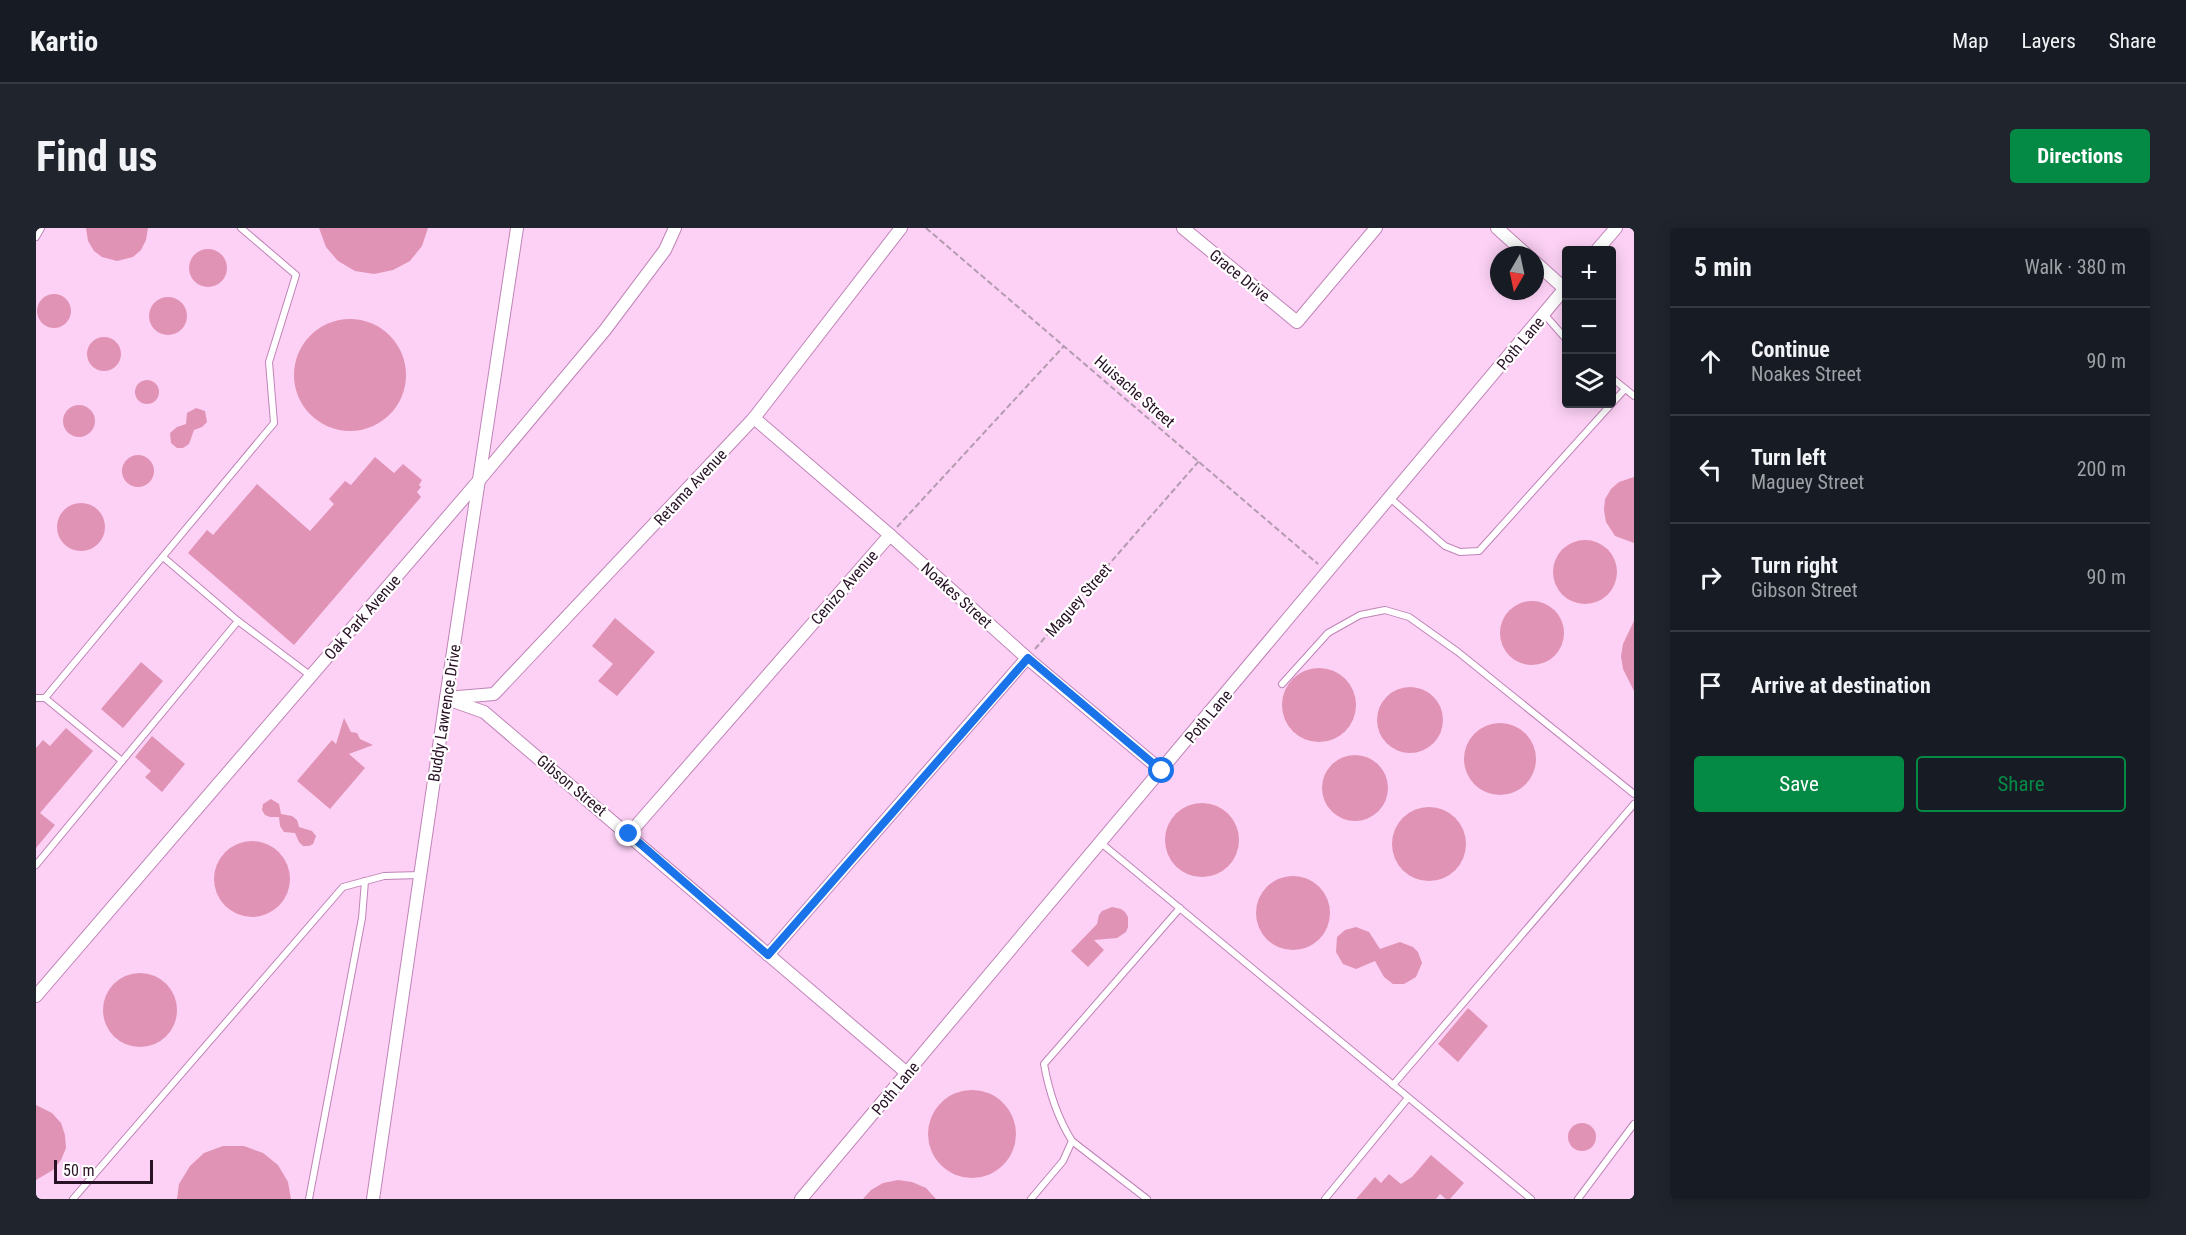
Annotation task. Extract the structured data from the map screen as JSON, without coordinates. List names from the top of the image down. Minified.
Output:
{"streets":{"street":["Grace Drive","Poth Lane","Retama Avenue","Cenizo Avenue","Noakes Street","Oak Park Avenue","Buddy Lawrence Drive","Gibson Street"],"path":["Huisache Street","Maguey Street"]},"crossings":[["Poth Lane","Huisache Street"],["Poth Lane","Noakes Street"],["Poth Lane","Gibson Street"],["Huisache Street","Cenizo Avenue"],["Huisache Street","Maguey Street"],["Retama Avenue","Noakes Street"],["Retama Avenue","Buddy Lawrence Drive"],["Retama Avenue","Gibson Street"],["Cenizo Avenue","Noakes Street"],["Cenizo Avenue","Gibson Street"],["Noakes Street","Maguey Street"],["Oak Park Avenue","Buddy Lawrence Drive"],["Buddy Lawrence Drive","Gibson Street"]],"scale_bar":"50 m","north":"bottom","page":{"header":"Kartio","nav":["Map","Layers","Share"],"buttons":["Directions",["Save","Share"]],"title":"Find us","heading":["5 min","Walk · 380 m"],"map_buttons":["+","−"],"list":[["Continue","Noakes Street","90 m"],["Turn left","Maguey Street","200 m"],["Turn right","Gibson Street","90 m"],"Arrive at destination"],"scale":"50 m"}}
